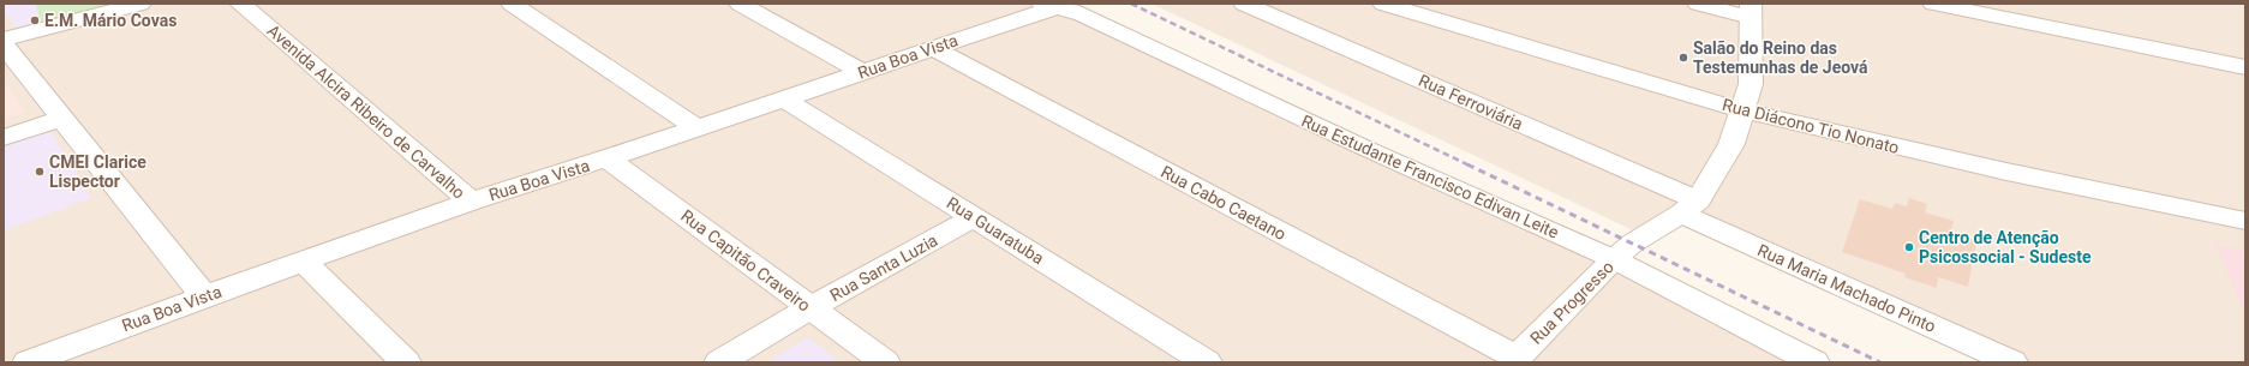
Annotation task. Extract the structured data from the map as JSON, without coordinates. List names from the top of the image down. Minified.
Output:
{"streets":{"street":["Rua Boa Vista","Rua Ferroviária","Avenida Alcira Ribeiro de Carvalho","Rua Diácono Tio Nonato","Rua Estudante Francisco Edivan Leite","Rua Cabo Caetano","Rua Guaratuba","Rua Capitão Craveiro","Rua Santa Luzia","Rua Maria Machado Pinto","Rua Progresso"]},"crossings":[["Rua Boa Vista","Avenida Alcira Ribeiro de Carvalho"],["Rua Boa Vista","Rua Estudante Francisco Edivan Leite"],["Rua Boa Vista","Rua Cabo Caetano"],["Rua Boa Vista","Rua Guaratuba"],["Rua Boa Vista","Rua Capitão Craveiro"],["Rua Ferroviária","Rua Maria Machado Pinto"],["Rua Ferroviária","Rua Progresso"],["Rua Estudante Francisco Edivan Leite","Rua Progresso"],["Rua Cabo Caetano","Rua Progresso"],["Rua Guaratuba","Rua Santa Luzia"],["Rua Capitão Craveiro","Rua Santa Luzia"],["Rua Maria Machado Pinto","Rua Progresso"]],"places":["E.M. Mário Covas","Salão do Reino das Testemunhas de Jeová","CMEI Clarice Lispector","Centro de Atenção Psicossocial - Sudeste"]}
